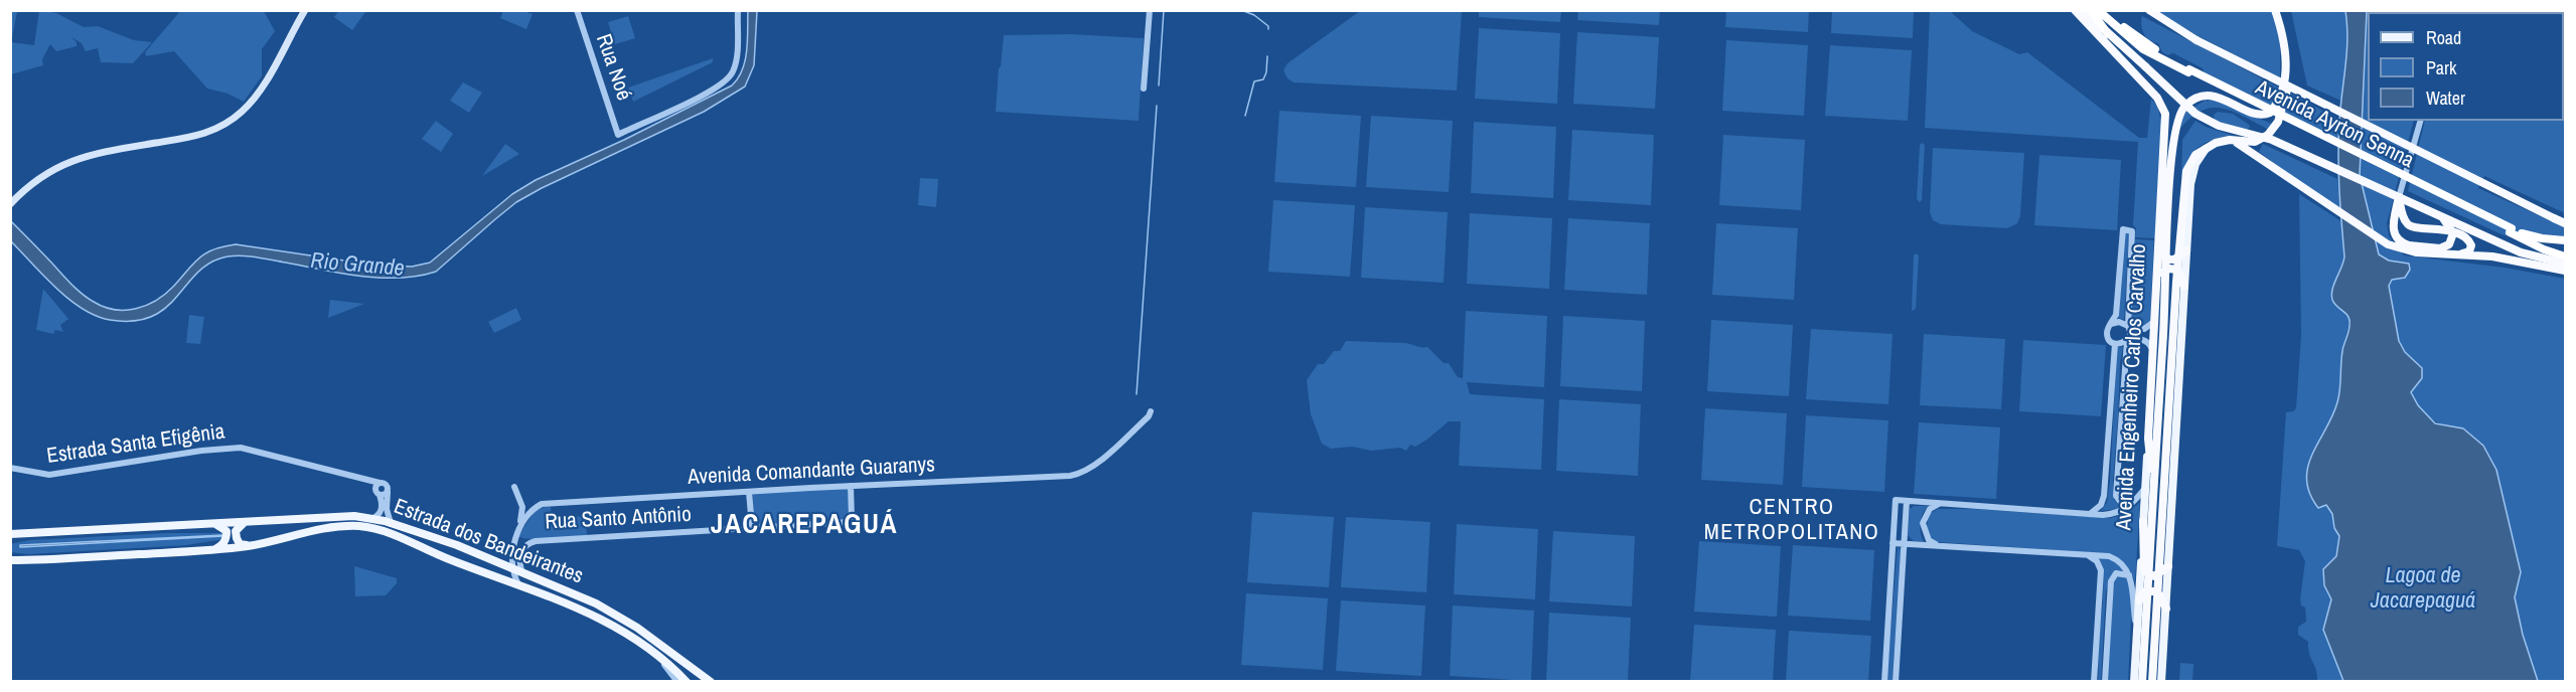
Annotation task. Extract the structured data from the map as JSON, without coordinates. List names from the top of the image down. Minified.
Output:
{"streets":{"highway":["Avenida Ayrton Senna","Avenida Engenheiro Carlos Carvalho"],"main road":["Estrada dos Bandeirantes"],"street":["Rua Noé","Estrada Santa Efigênia","Avenida Comandante Guaranys","Rua Santo Antônio"]},"crossings":[["Avenida Comandante Guaranys","Rua Santo Antônio"],["Avenida Comandante Guaranys","Estrada dos Bandeirantes"],["Rua Santo Antônio","Estrada dos Bandeirantes"]],"districts":["CENTRO METROPOLITANO","JACAREPAGUÁ"],"water":["Rio Grande","Lagoa de Jacarepaguá"],"legend":["Road","Park","Water"]}
